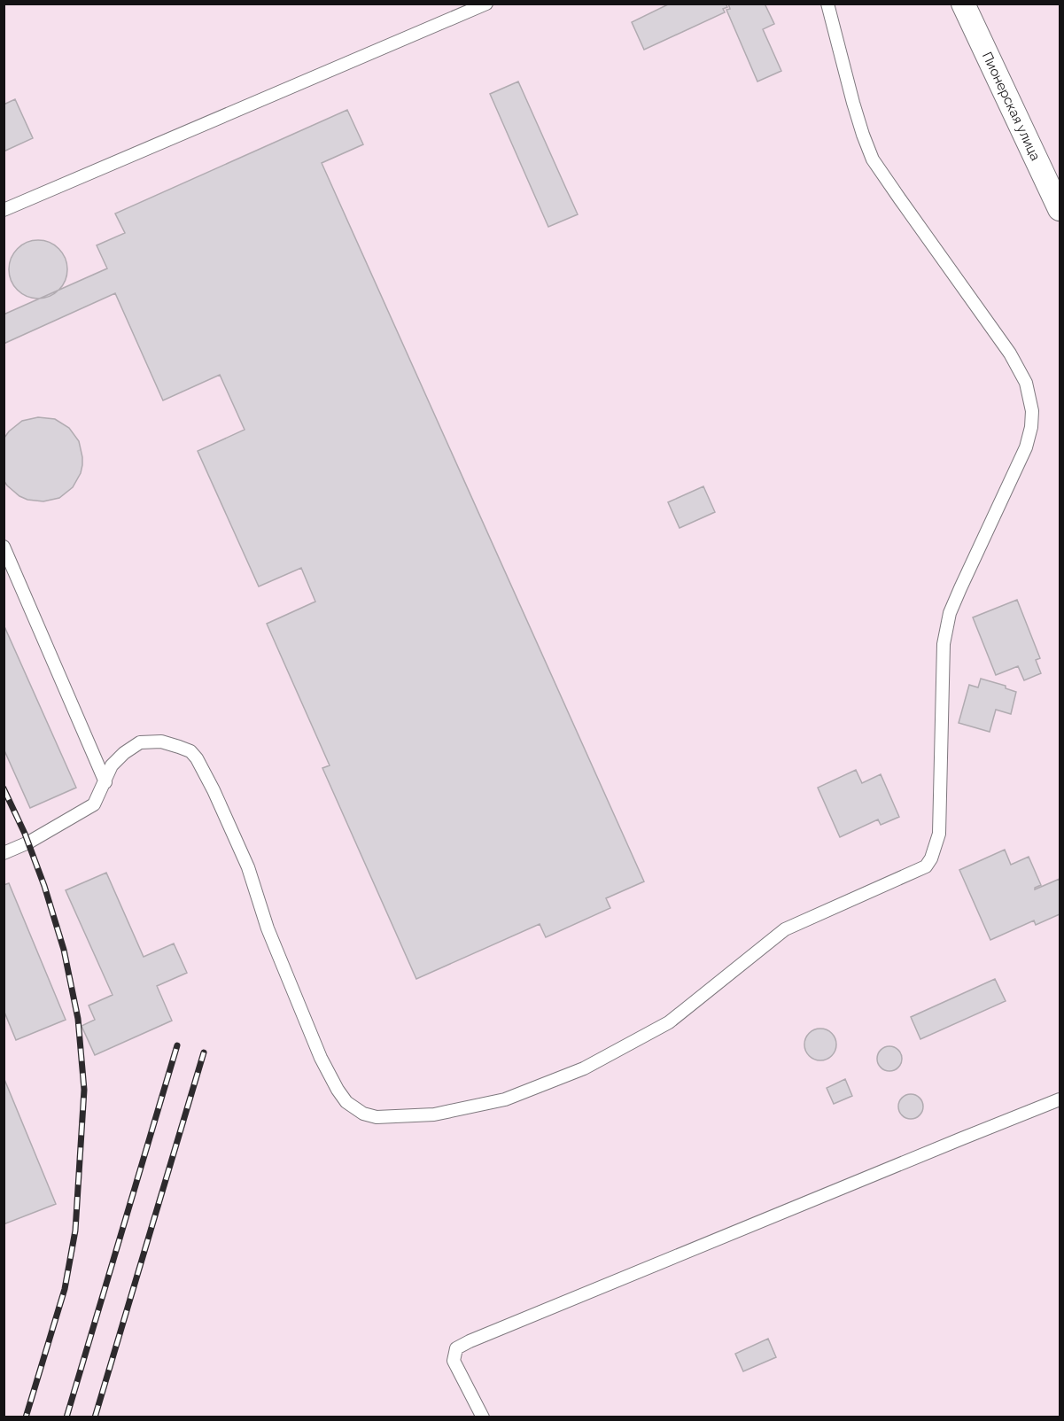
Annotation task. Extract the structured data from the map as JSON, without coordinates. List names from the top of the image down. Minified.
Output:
{"streets":{"street":["Пионерская улица"]}}
